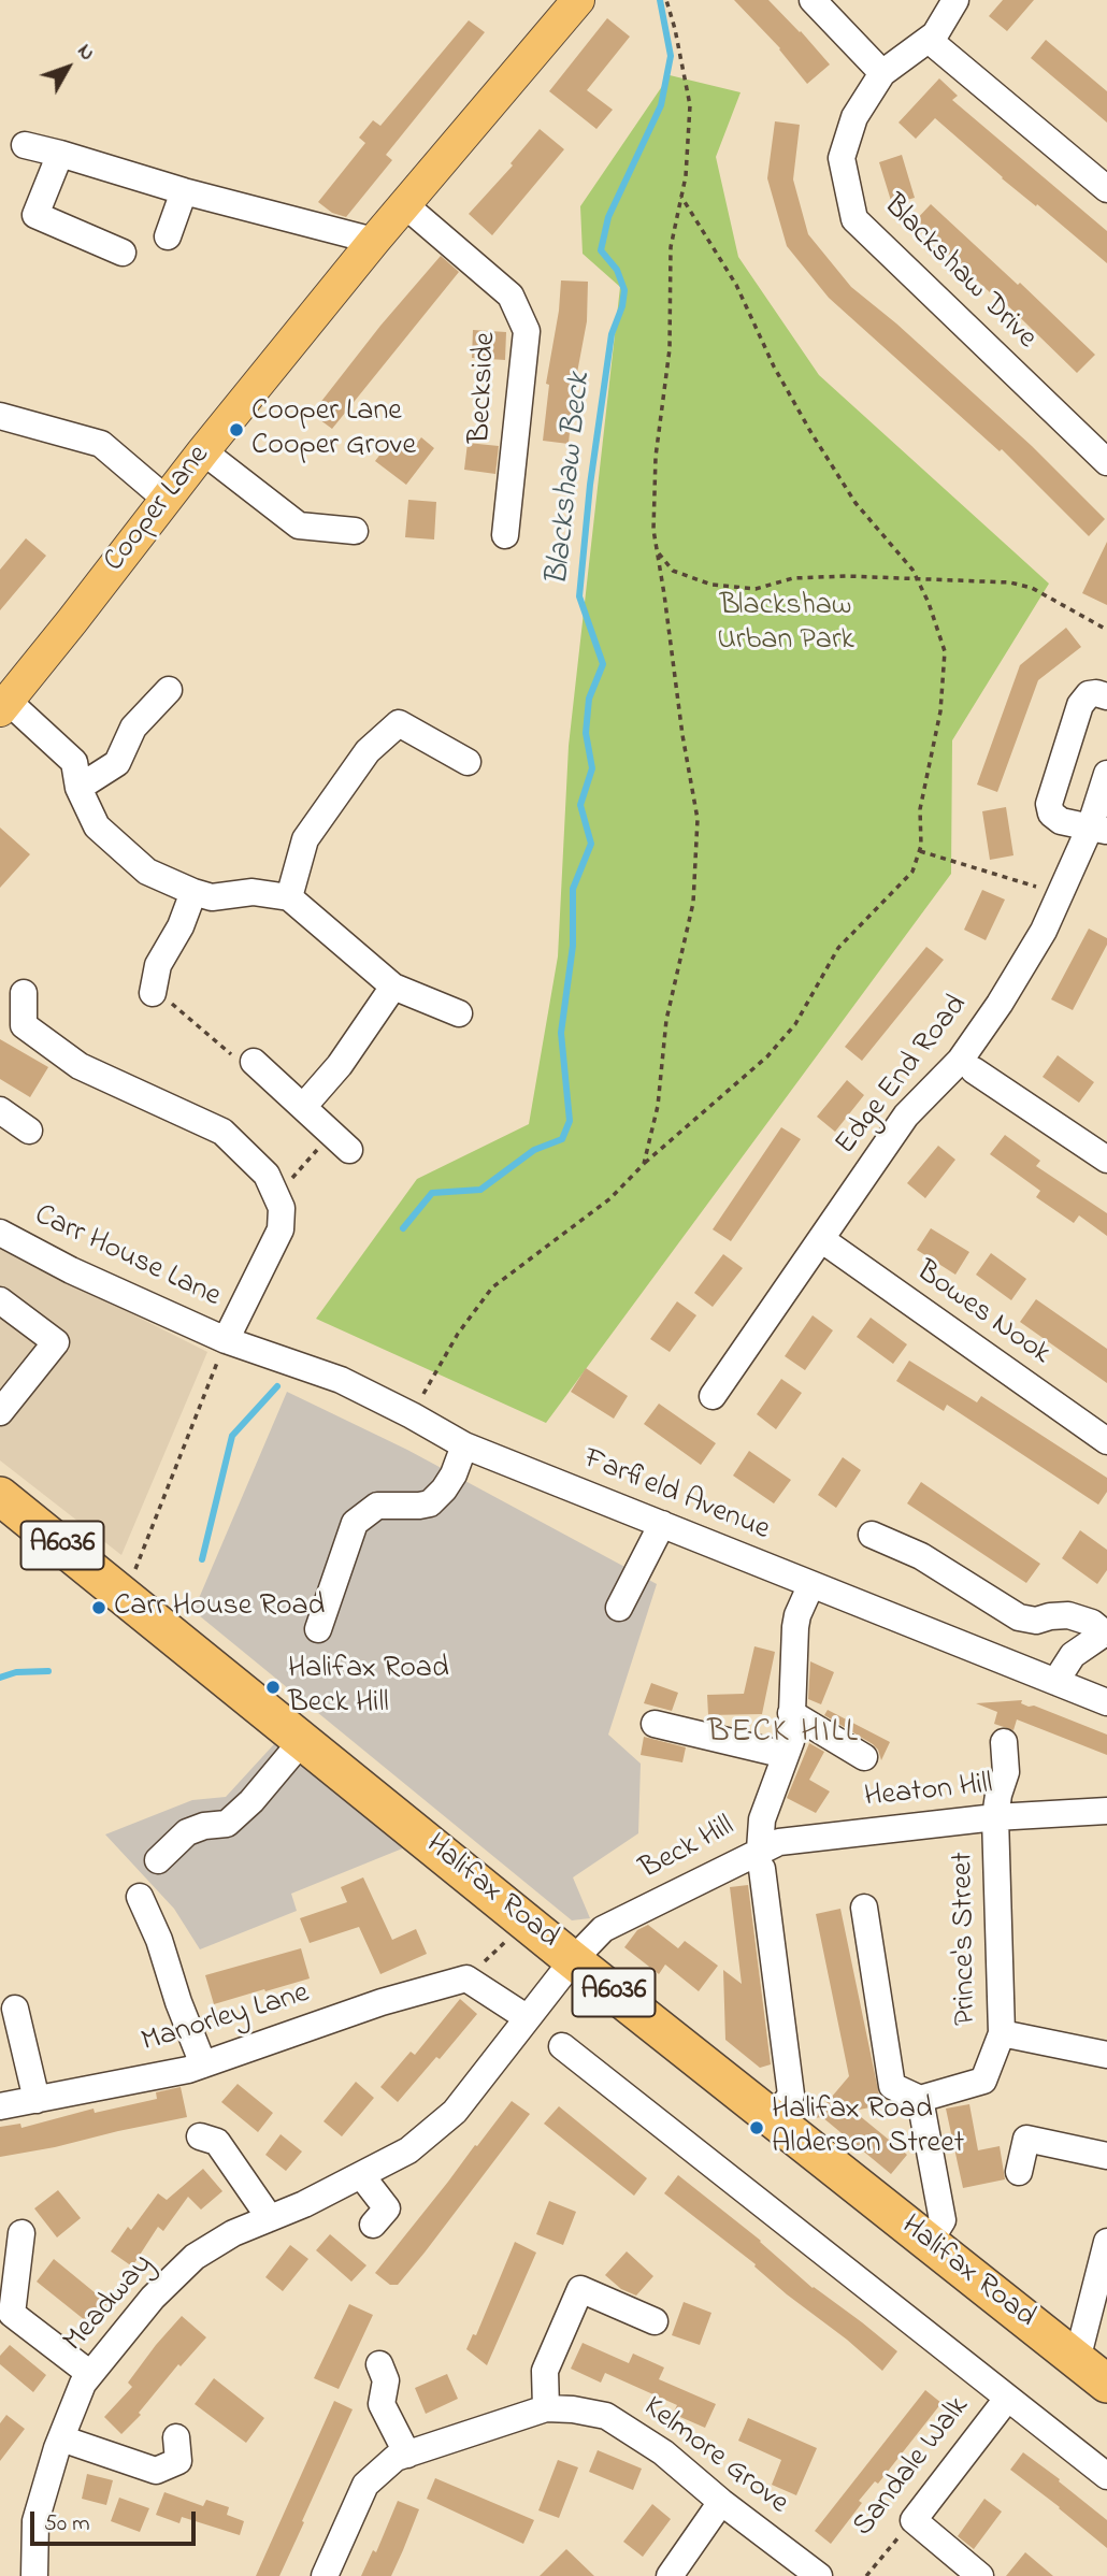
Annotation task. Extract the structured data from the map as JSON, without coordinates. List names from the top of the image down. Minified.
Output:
{"streets":{"highway":["A6036","Halifax Road"],"main road":["Cooper Lane"],"street":["Blackshaw Drive","Beckside","Edge End Road","Carr House Lane","Bowes Nook","Farfield Avenue","Heaton Hill","Beck Hill","Prince's Street","Manorley Lane","Meadway","Kelmore Grove","Sandale Walk"]},"crossings":[["Beckside","Cooper Lane"],["Edge End Road","Bowes Nook"],["Carr House Lane","Farfield Avenue"],["Farfield Avenue","Beck Hill"],["A6036","Halifax Road"],["Heaton Hill","Beck Hill"],["Heaton Hill","Prince's Street"],["Beck Hill","Halifax Road"],["Beck Hill","Meadway"],["Halifax Road","Meadway"]],"districts":["BECK HILL"],"water":["Blackshaw Beck"],"parks":["Blackshaw Urban Park"],"places":["Cooper Lane Cooper Grove","Carr House Road","Halifax Road Beck Hill","Halifax Road Alderson Street"],"scale_bar":"50 m","north":"top right"}
